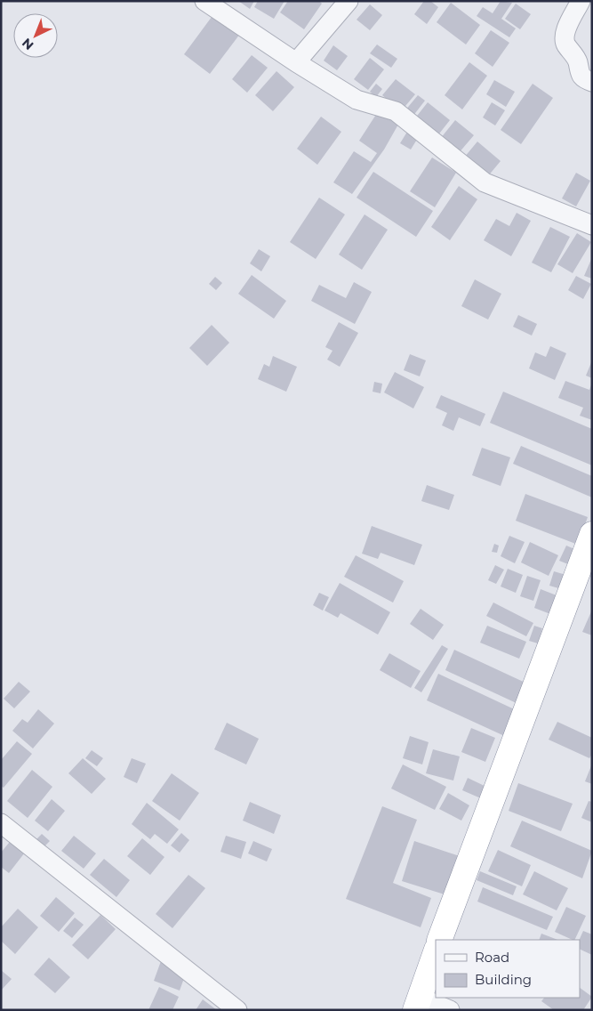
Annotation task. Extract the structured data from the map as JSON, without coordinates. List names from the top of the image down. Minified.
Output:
{"legend":["Road","Building"],"north":"bottom left"}
